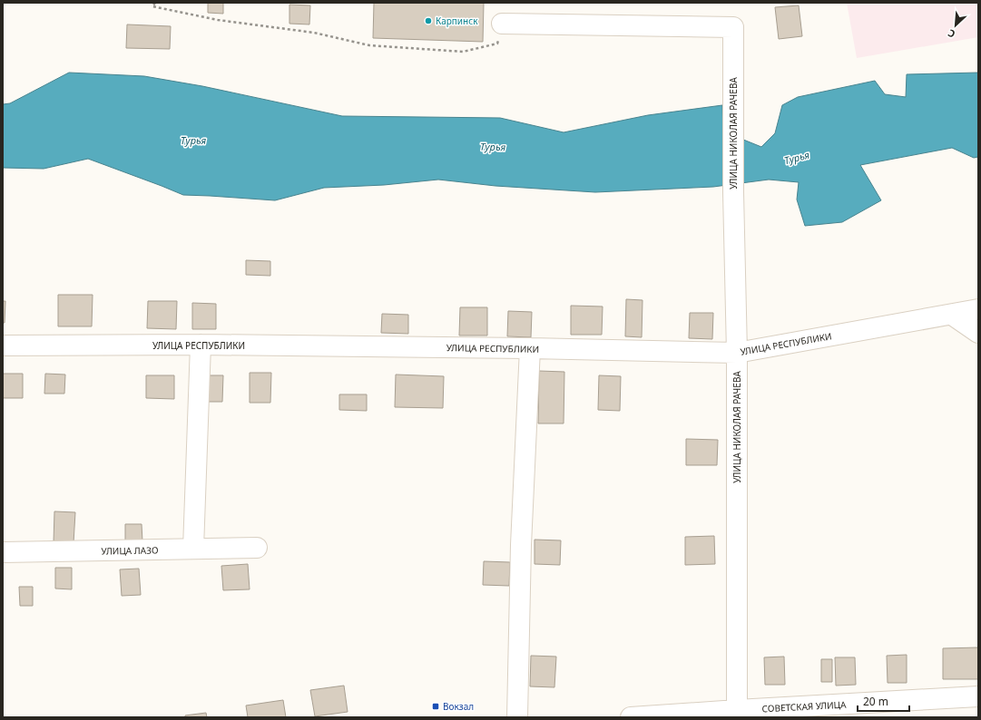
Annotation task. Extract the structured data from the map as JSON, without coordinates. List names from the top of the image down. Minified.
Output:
{"streets":{"street":["УЛИЦА НИКОЛАЯ РАЧЕВА","УЛИЦА РЕСПУБЛИКИ","УЛИЦА ЛАЗО","СОВЕТСКАЯ УЛИЦА"]},"crossings":[["УЛИЦА НИКОЛАЯ РАЧЕВА","УЛИЦА РЕСПУБЛИКИ"],["УЛИЦА НИКОЛАЯ РАЧЕВА","СОВЕТСКАЯ УЛИЦА"]],"water":["Турья"],"places":{"other":["Карпинск"],"transit":["Вокзал"]},"scale_bar":"20 m","north":"bottom left"}
